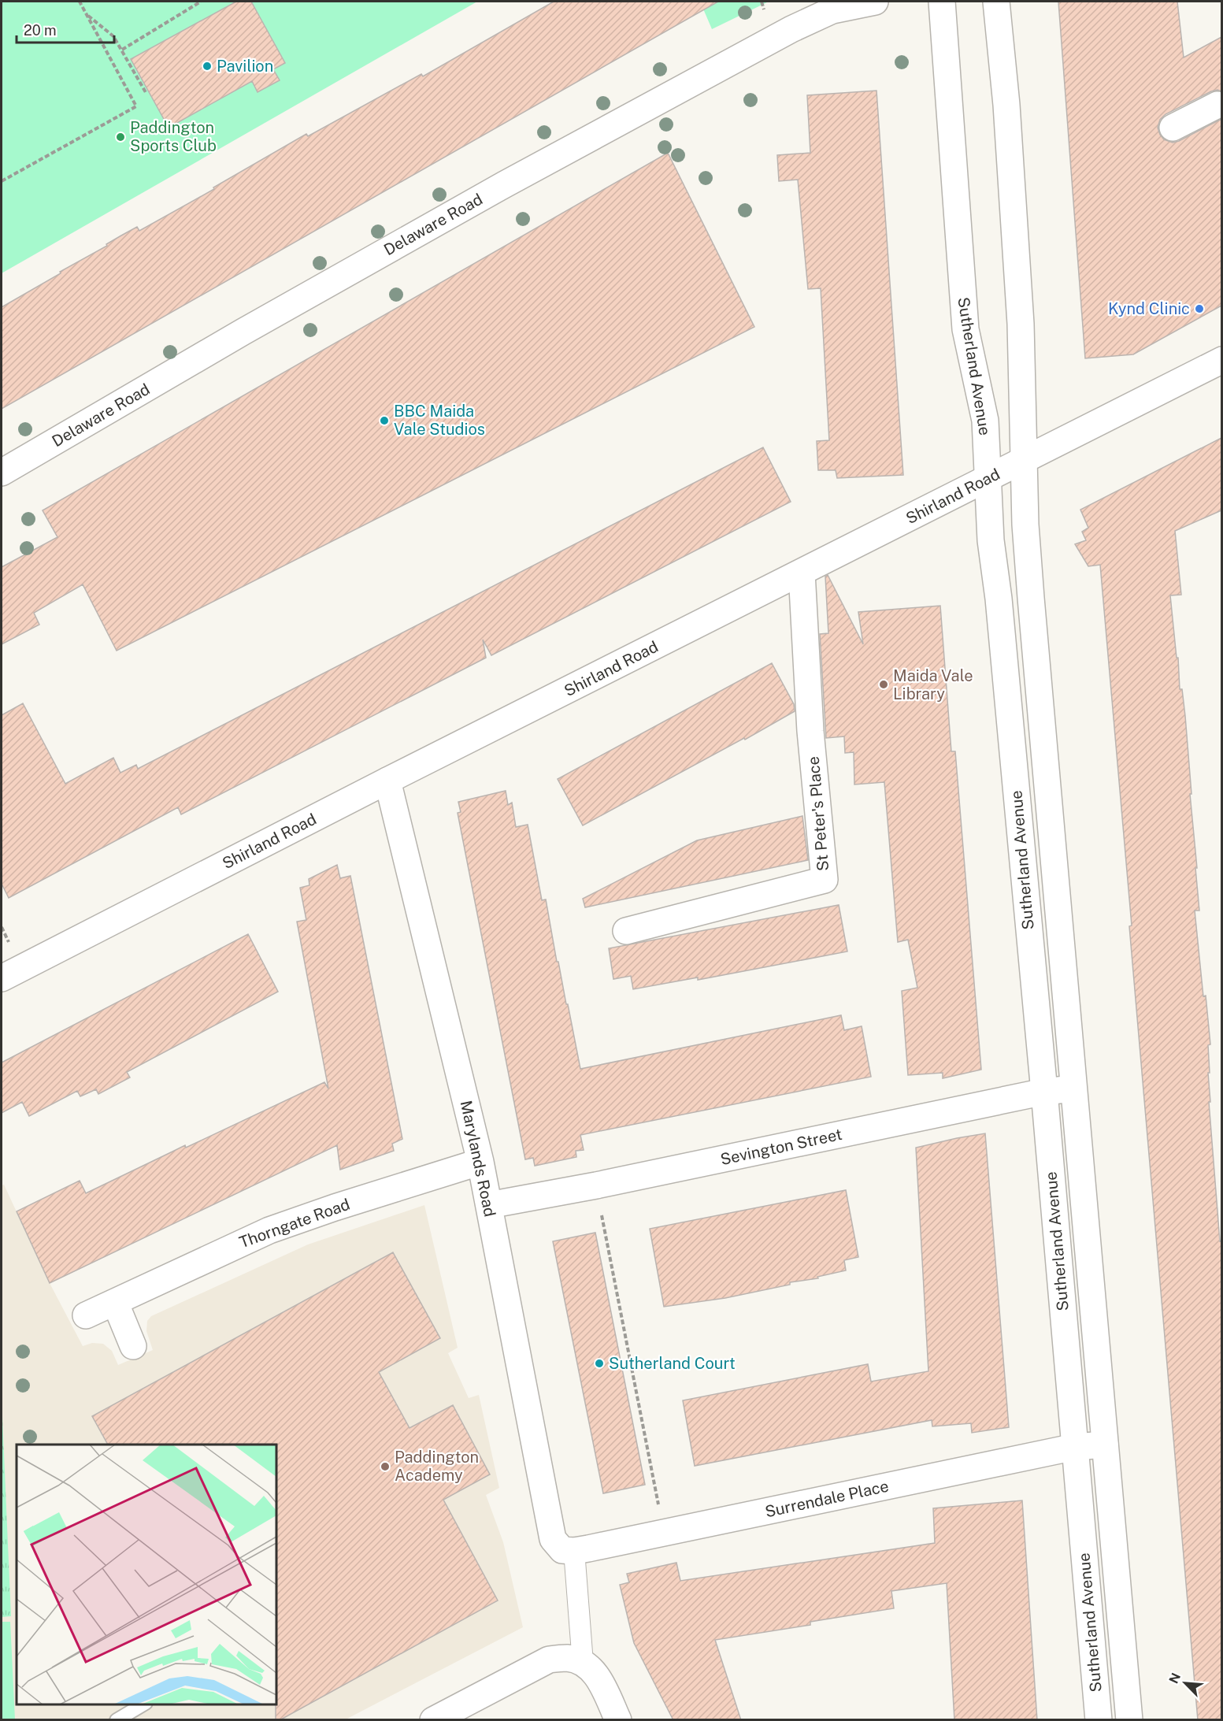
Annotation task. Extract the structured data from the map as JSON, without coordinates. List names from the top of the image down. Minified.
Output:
{"streets":{"street":["Delaware Road","Sutherland Avenue","Shirland Road","St Peter's Place","Sevington Street","Marylands Road","Thorngate Road","Surrendale Place"]},"crossings":[["Sutherland Avenue","Shirland Road"],["Sutherland Avenue","Sevington Street"],["Sutherland Avenue","Surrendale Place"],["Shirland Road","St Peter's Place"],["Shirland Road","Marylands Road"],["Sevington Street","Marylands Road"],["Marylands Road","Thorngate Road"],["Marylands Road","Surrendale Place"]],"places":["Pavilion","Paddington Sports Club","Kynd Clinic","BBC Maida Vale Studios","Maida Vale Library","Sutherland Court","Paddington Academy"],"scale_bar":"20 m","north":"top left"}
